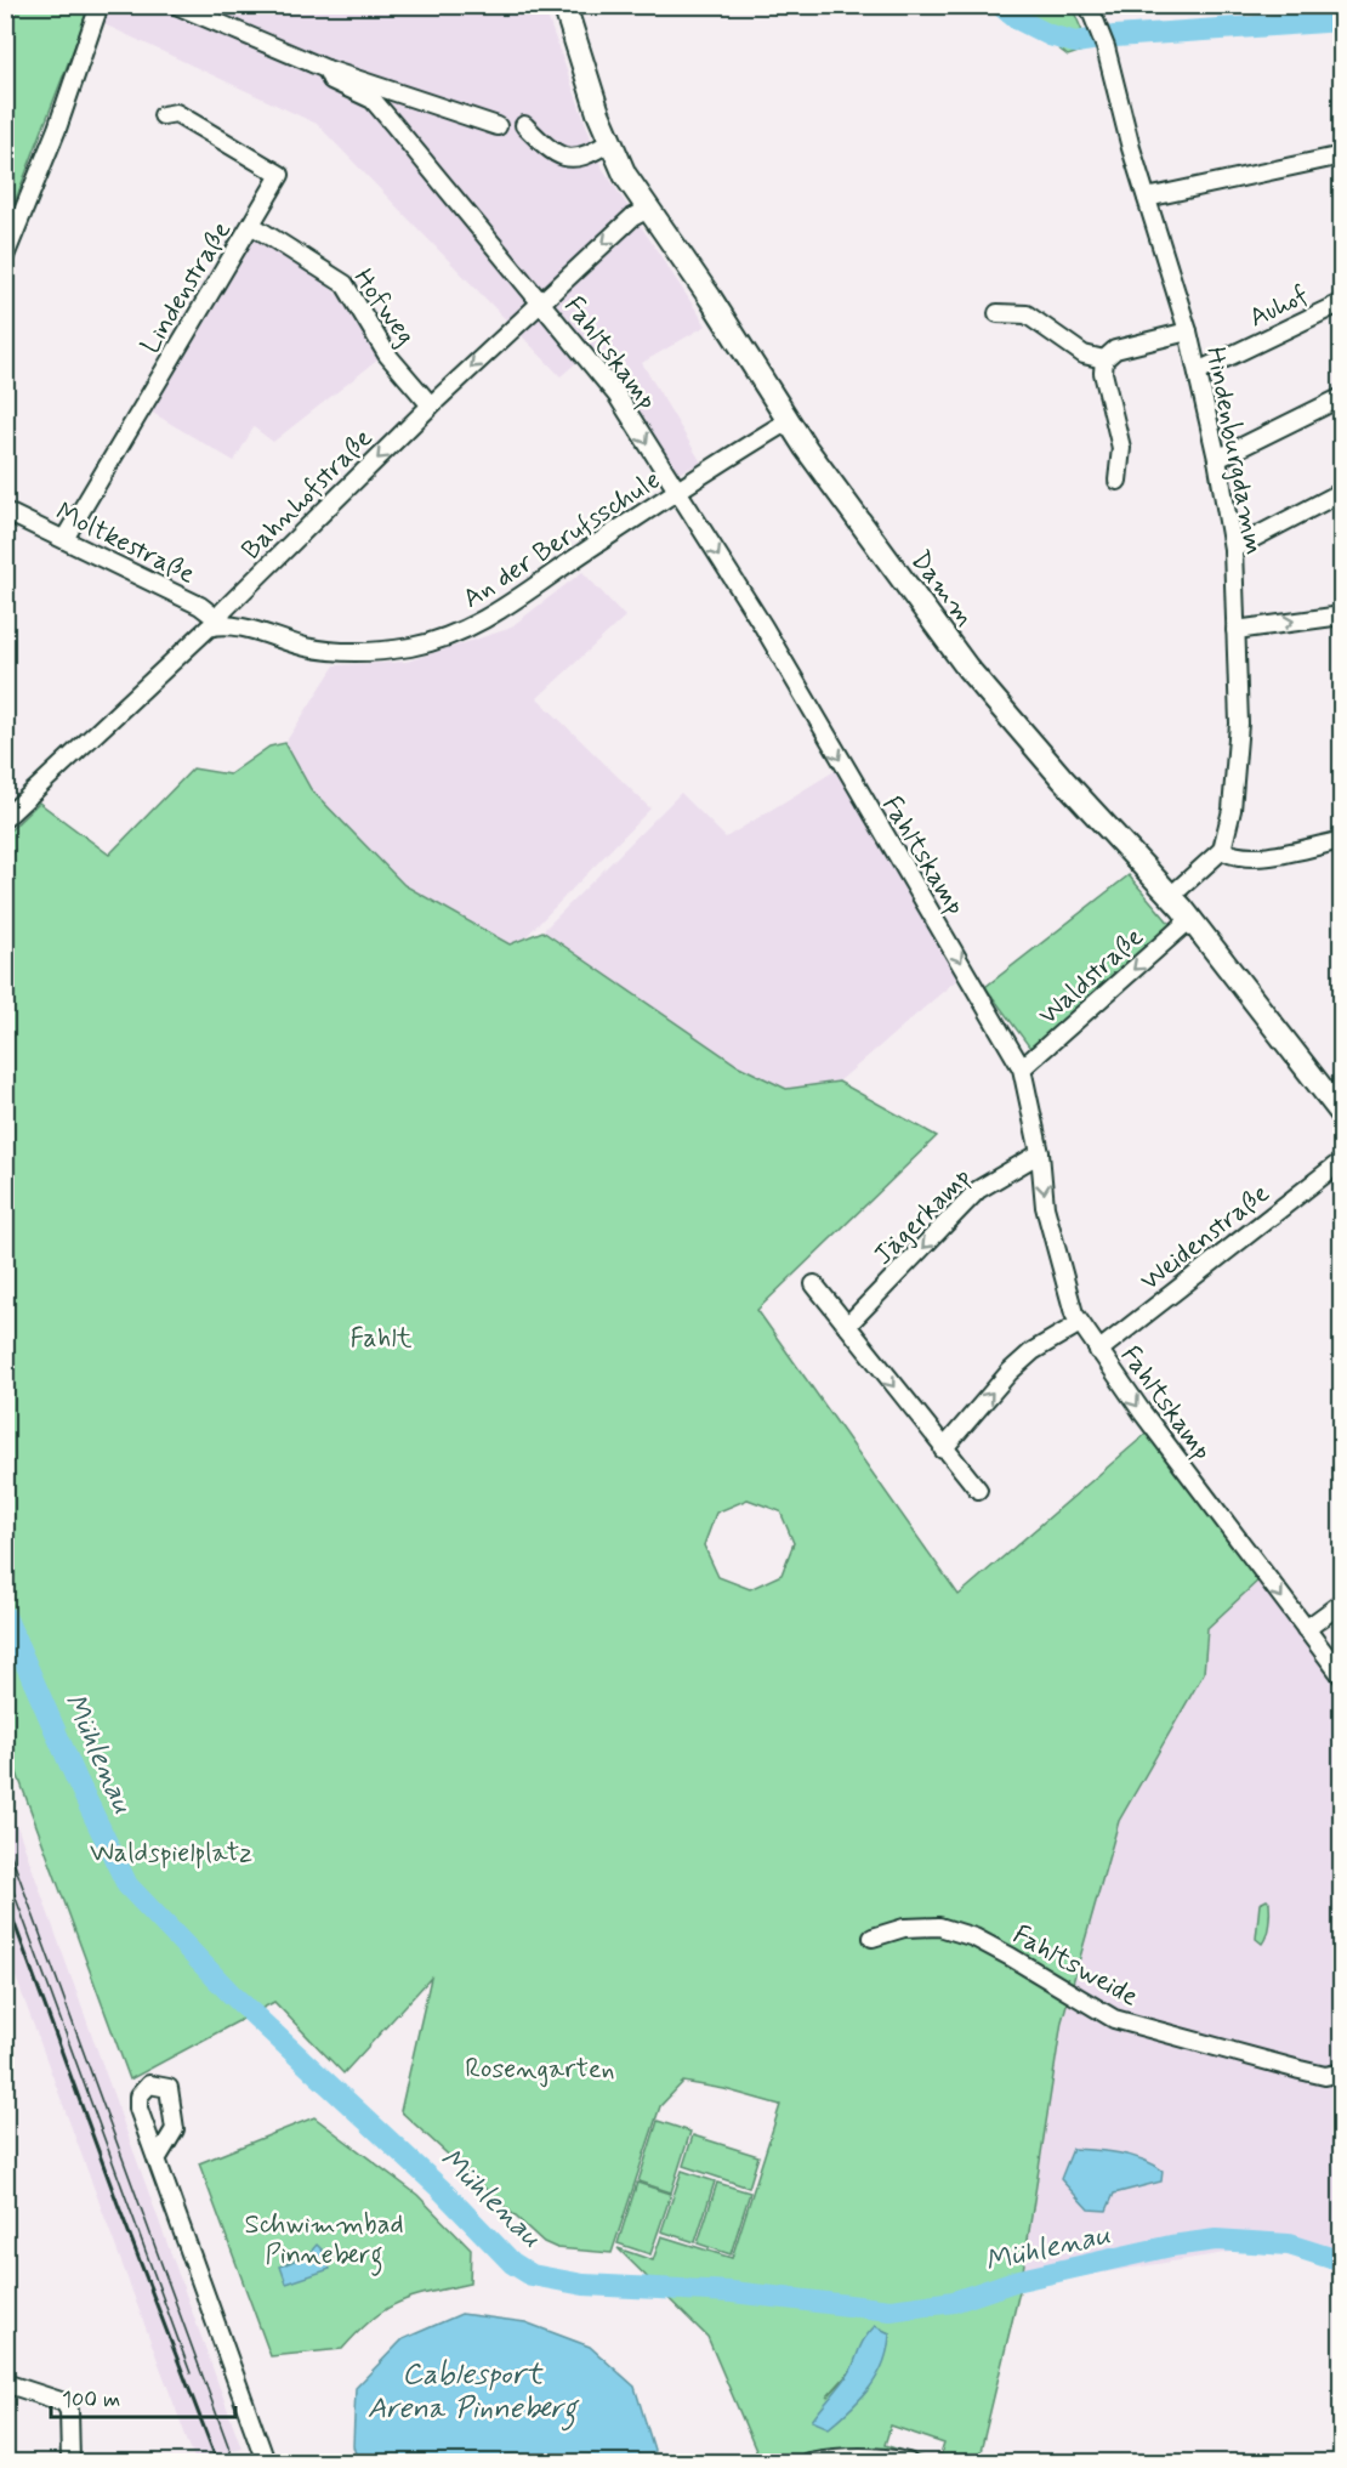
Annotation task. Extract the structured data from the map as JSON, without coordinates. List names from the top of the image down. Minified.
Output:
{"streets":{"main road":["Damm"],"street":["Lindenstraße","Auhof","Hofweg","Fahltskamp","Hindenburgdamm","Bahnhofstraße","An der Berufsschule","Moltkestraße","Waldstraße","Jägerkamp","Weidenstraße","Fahltsweide"]},"crossings":[["Lindenstraße","Hofweg"],["Lindenstraße","Moltkestraße"],["Auhof","Hindenburgdamm"],["Hofweg","Bahnhofstraße"],["Fahltskamp","Bahnhofstraße"],["Fahltskamp","An der Berufsschule"],["Fahltskamp","Waldstraße"],["Fahltskamp","Jägerkamp"],["Fahltskamp","Weidenstraße"],["Bahnhofstraße","An der Berufsschule"],["Bahnhofstraße","Moltkestraße"],["Bahnhofstraße","Damm"],["An der Berufsschule","Moltkestraße"],["An der Berufsschule","Damm"],["Damm","Waldstraße"]],"one_way":["Fahltskamp","Bahnhofstraße","Waldstraße","Jägerkamp"],"water":["Mühlenau","Cablesport Arena Pinneberg"],"parks":["Fahlt","Waldspielplatz","Rosengarten","Schwimmbad Pinneberg"],"scale_bar":"100 m"}
